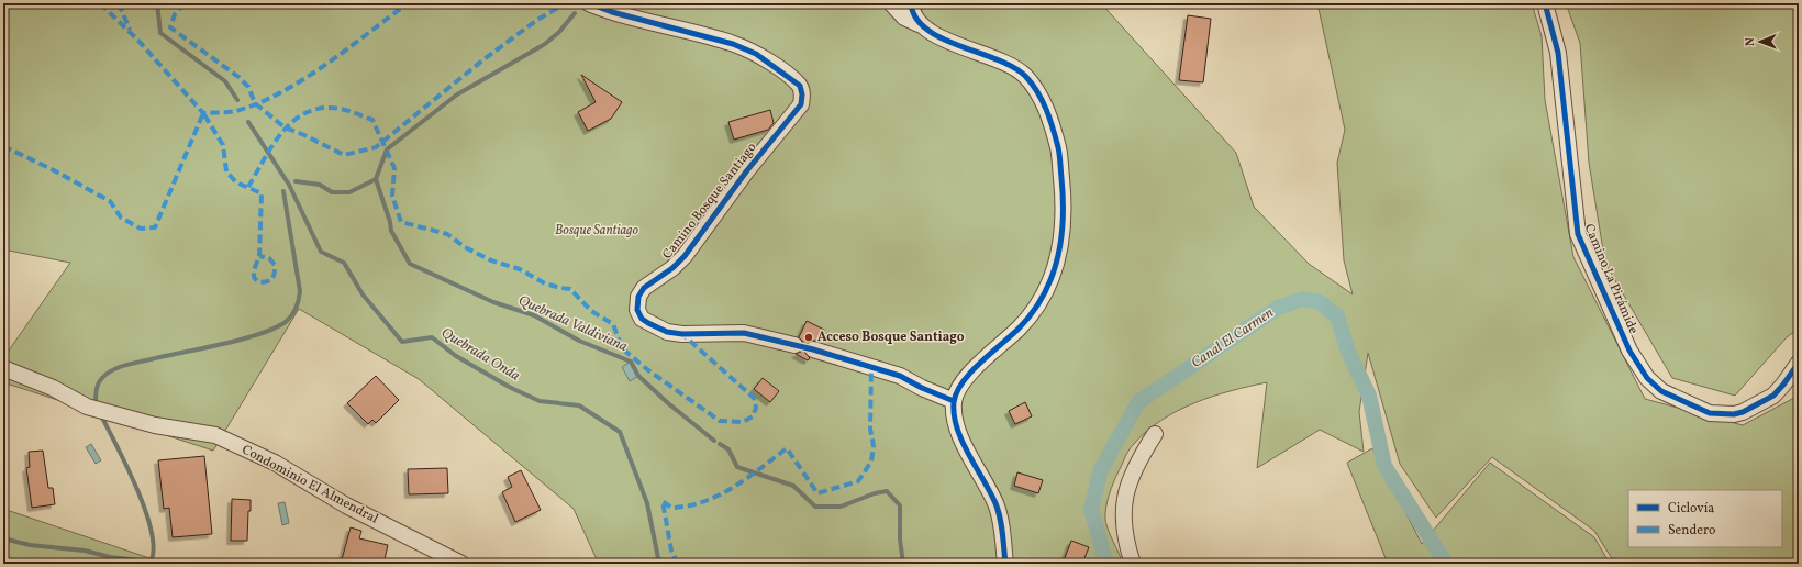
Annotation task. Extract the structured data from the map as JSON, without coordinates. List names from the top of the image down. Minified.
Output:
{"streets":{"street":["Camino Bosque Santiago","Camino La Pirámide","Condominio El Almendral"]},"water":["Quebrada Valdiviana","Canal El Carmen","Quebrada Onda"],"parks":["Bosque Santiago"],"places":["Acceso Bosque Santiago"],"legend":["Ciclovía","Sendero"],"north":"left"}
